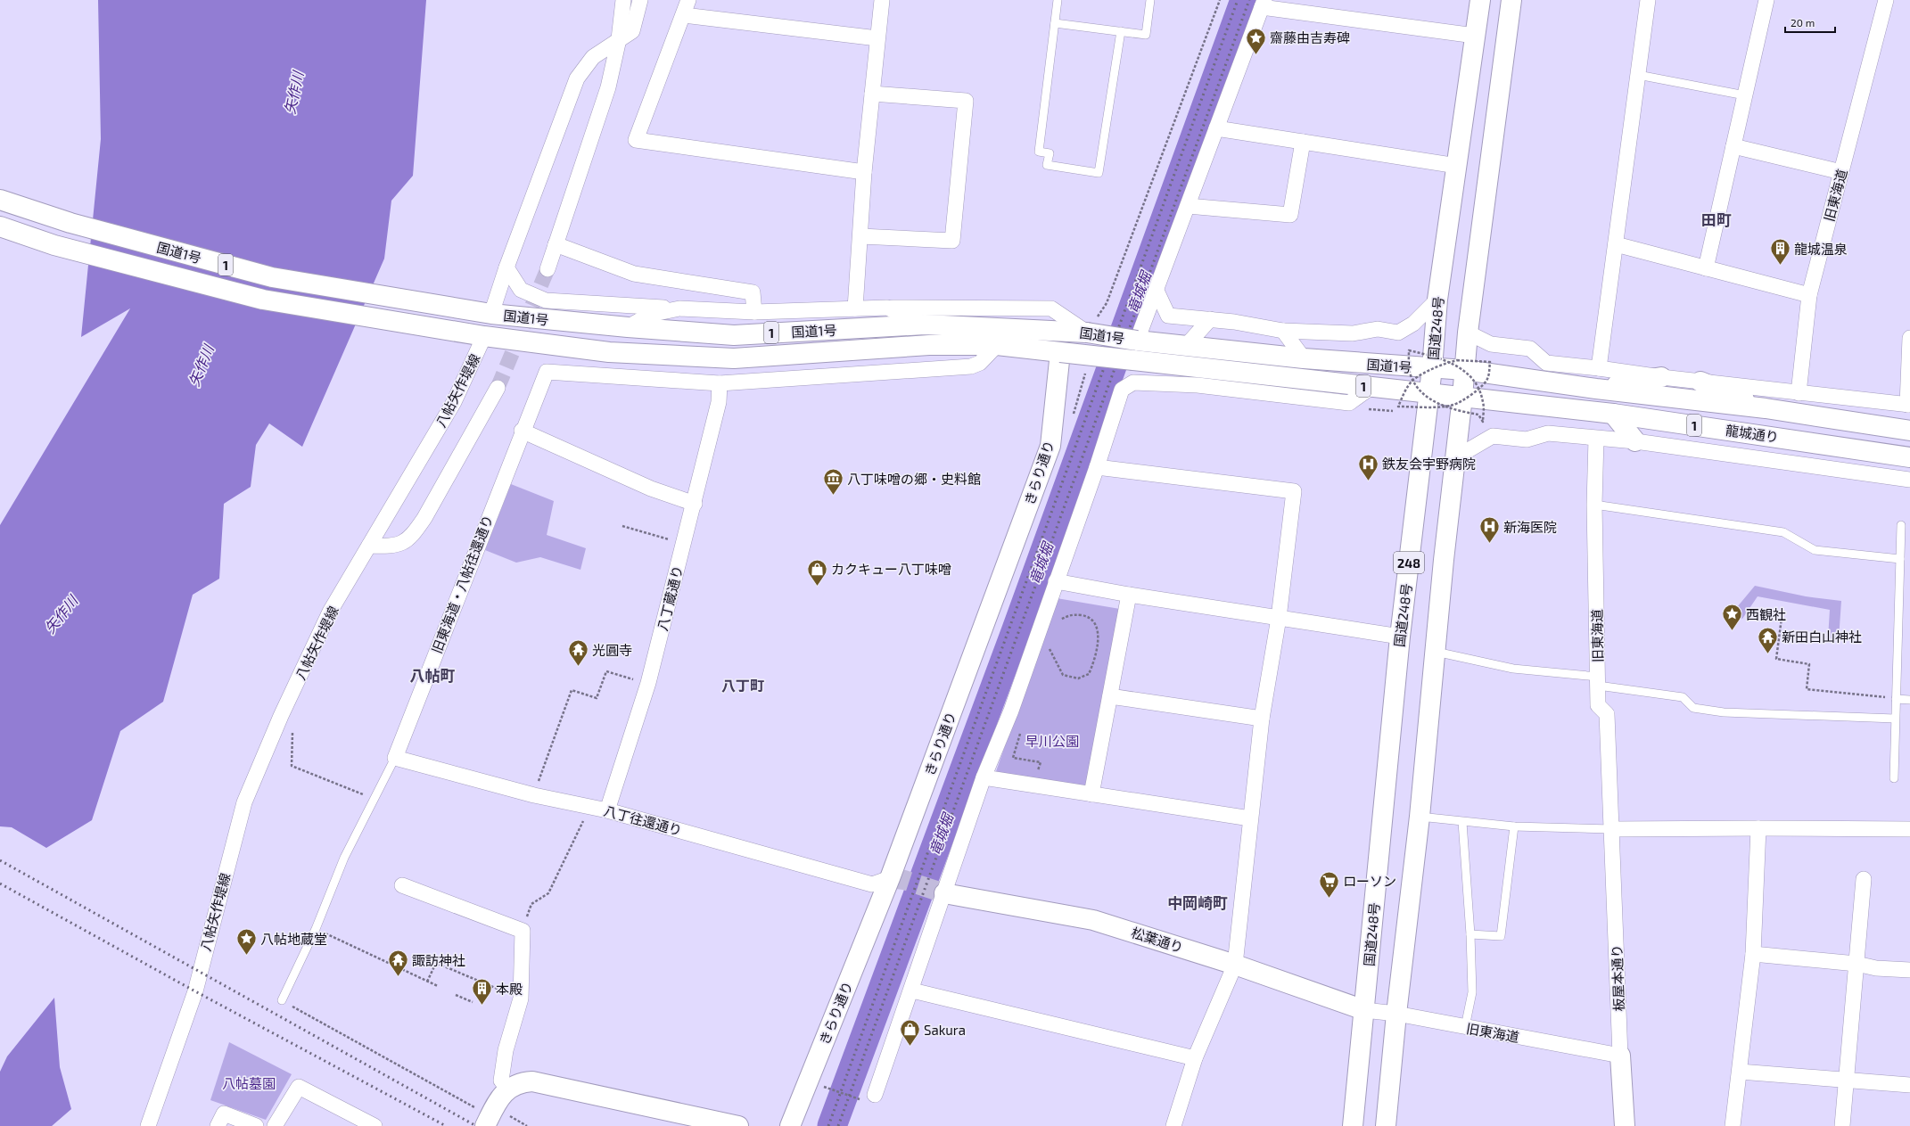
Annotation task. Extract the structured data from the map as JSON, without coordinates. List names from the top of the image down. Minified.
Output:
{"streets":{"main road":["国道1号","1","国道248号","龍城通り","きらり通り","248","松葉通り","板屋本通り"],"street":["旧東海道","八帖矢作堤線","旧東海道・八帖往還通り","八丁蔵通り","八丁往還通り"]},"crossings":[["旧東海道","国道248号"],["旧東海道","松葉通り"],["旧東海道","板屋本通り"],["国道1号","国道248号"],["国道1号","八帖矢作堤線"],["国道1号","龍城通り"],["国道1号","きらり通り"],["国道248号","松葉通り"],["きらり通り","八丁往還通り"],["旧東海道・八帖往還通り","八丁往還通り"],["八丁蔵通り","八丁往還通り"]],"districts":["田町","八帖町","八丁町","中岡崎町"],"water":["矢作川","竜城堀"],"parks":["早川公園","八帖墓園"],"places":{"place":["齋藤由吉寿碑","西観社","八帖地蔵堂"],"building":["龍城温泉","本殿"],"hospital":["鉄友会宇野病院","新海医院"],"museum":["八丁味噌の郷・史料館"],"shop":["カクキュー八丁味噌","Sakura"],"temple":["新田白山神社","光圓寺","諏訪神社"],"supermarket":["ローソン"]},"scale_bar":"20 m"}
